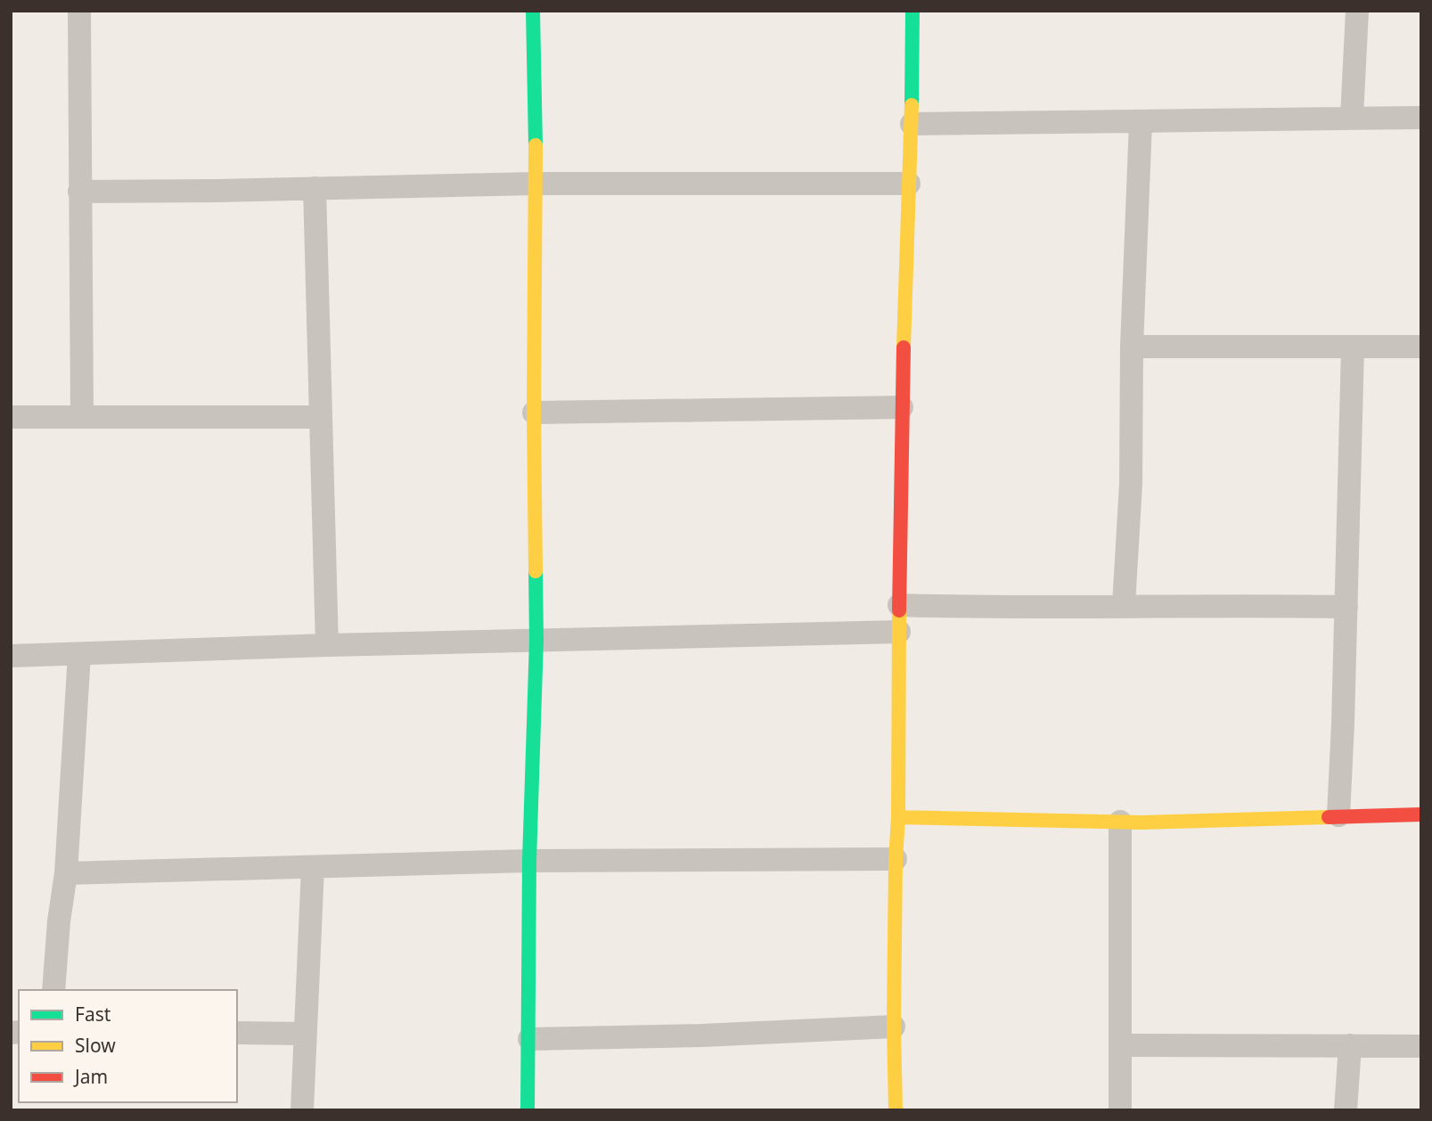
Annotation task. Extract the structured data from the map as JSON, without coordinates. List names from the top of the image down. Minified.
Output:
{"legend":["Fast","Slow","Jam"]}
